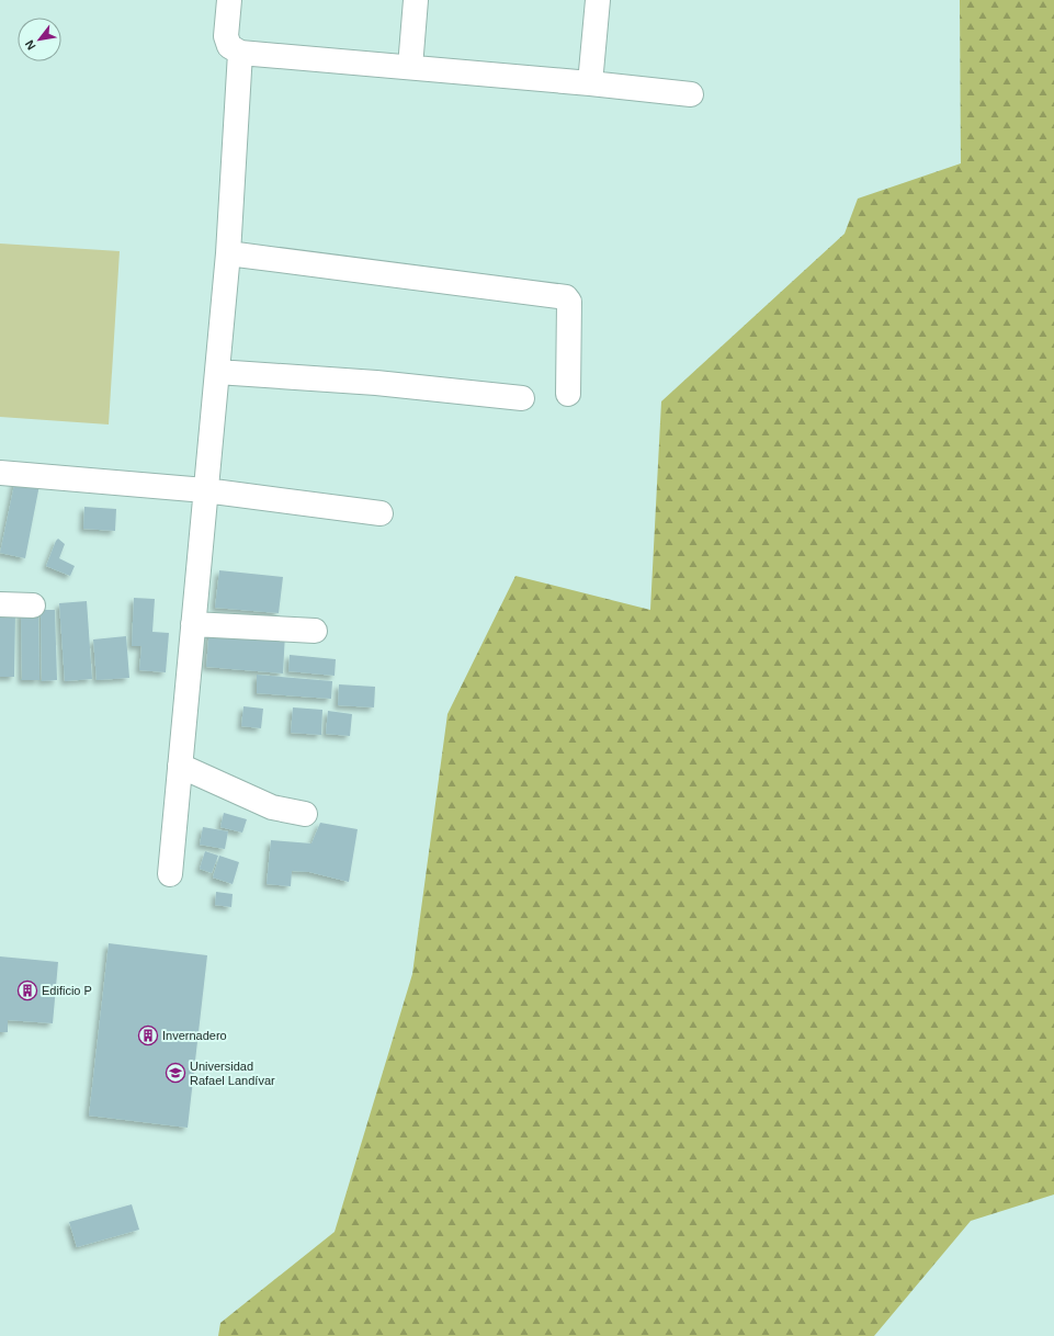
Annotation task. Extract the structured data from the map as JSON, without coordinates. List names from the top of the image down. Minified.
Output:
{"places":{"building":["Edificio P","Invernadero"],"school or university":["Universidad Rafael Landívar"]},"north":"bottom left"}
